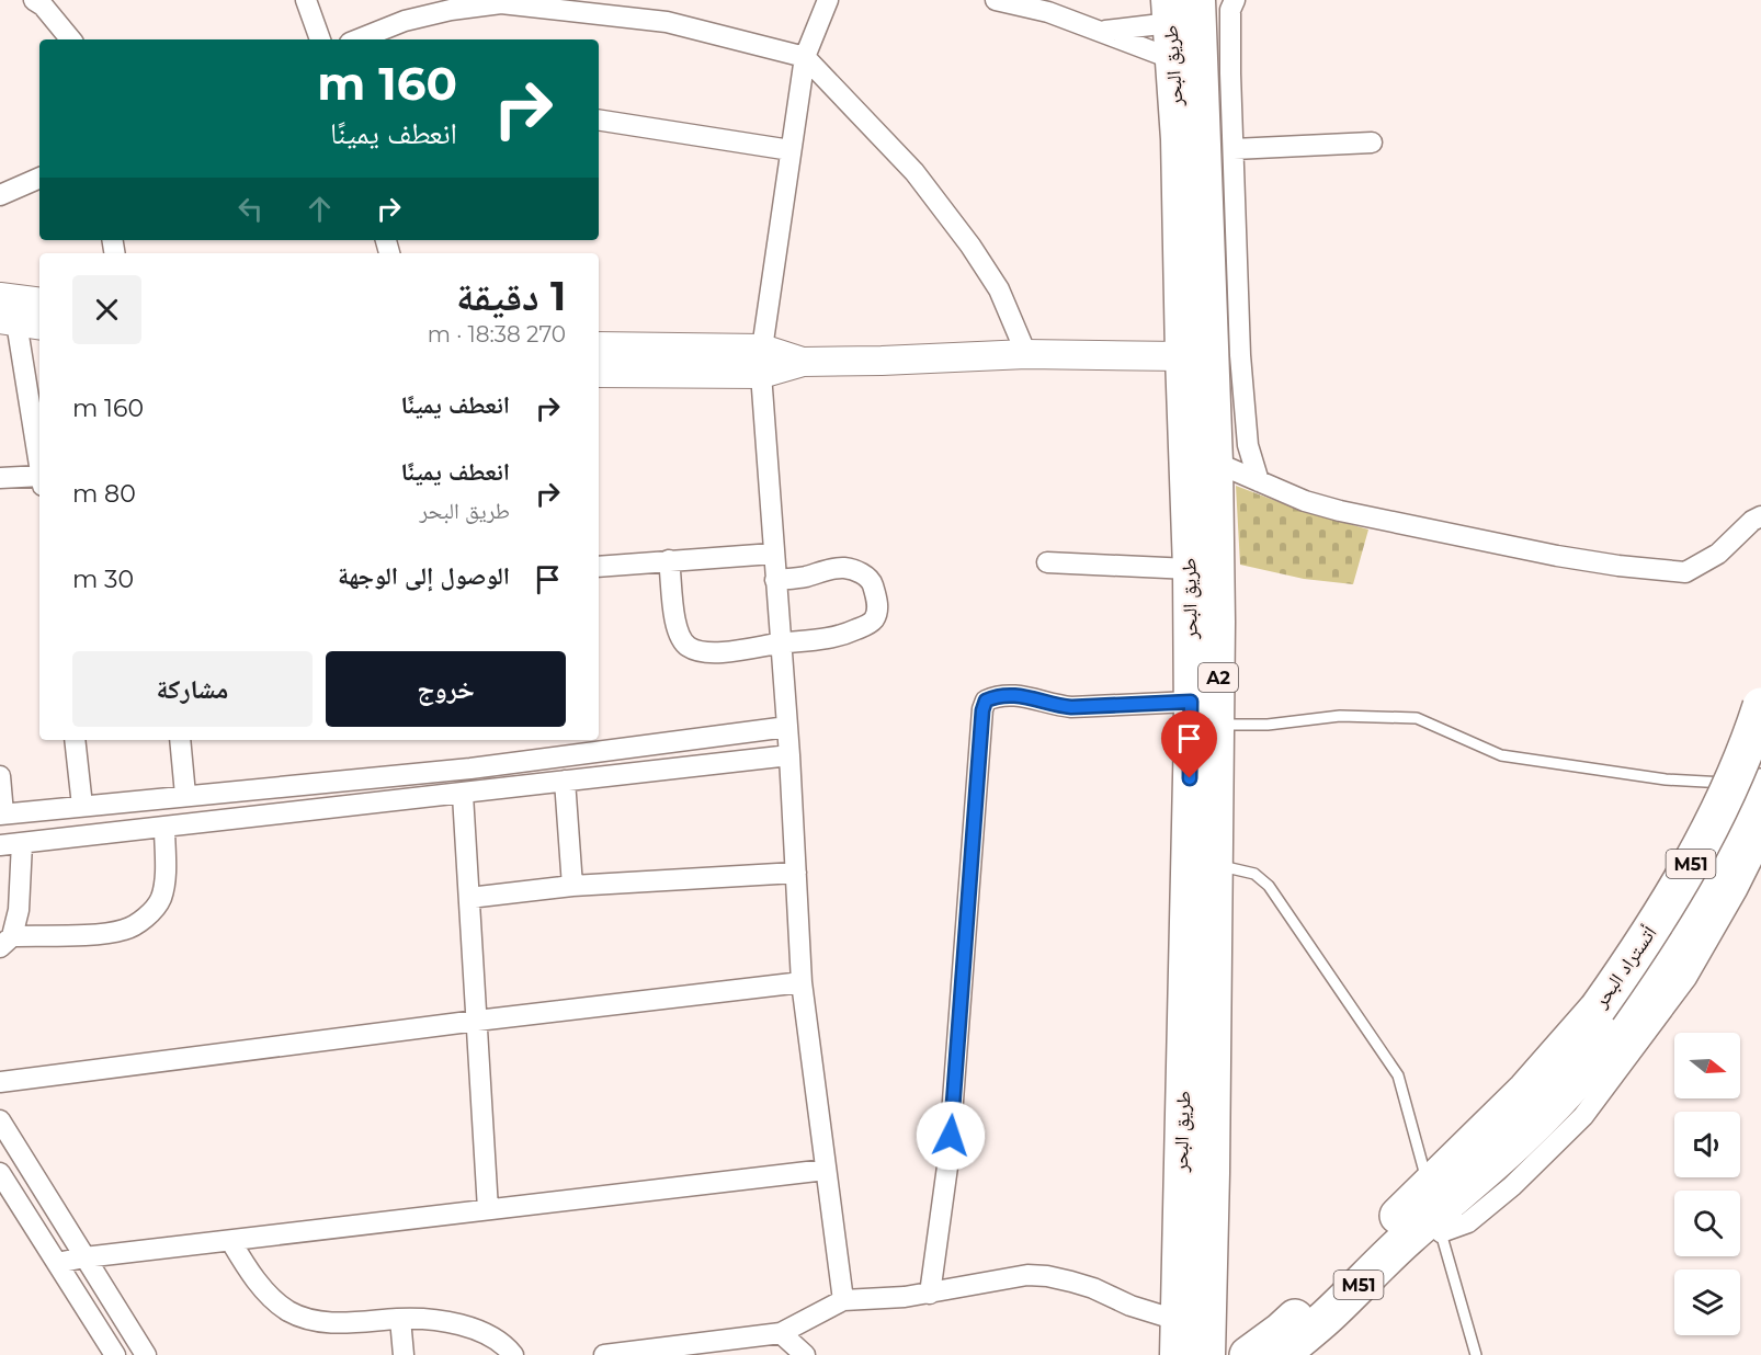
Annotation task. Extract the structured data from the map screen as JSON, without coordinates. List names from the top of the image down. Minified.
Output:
{"streets":{"highway":["طريق البحر","A2","M51","أتستراد البحر"]},"crossings":[["M51","أتستراد البحر"]],"north":"right","page":{"turn":["160 m","انعطف يمينًا"],"heading":["1 دقيقة","270 m · 18:38"],"list":[{"name":"انعطف يمينًا","value":"160 m"},{"name":"انعطف يمينًا","note":"طريق البحر","value":"80 m"},{"name":"الوصول إلى الوجهة","value":"30 m"}],"buttons":["خروج","مشاركة"]}}
